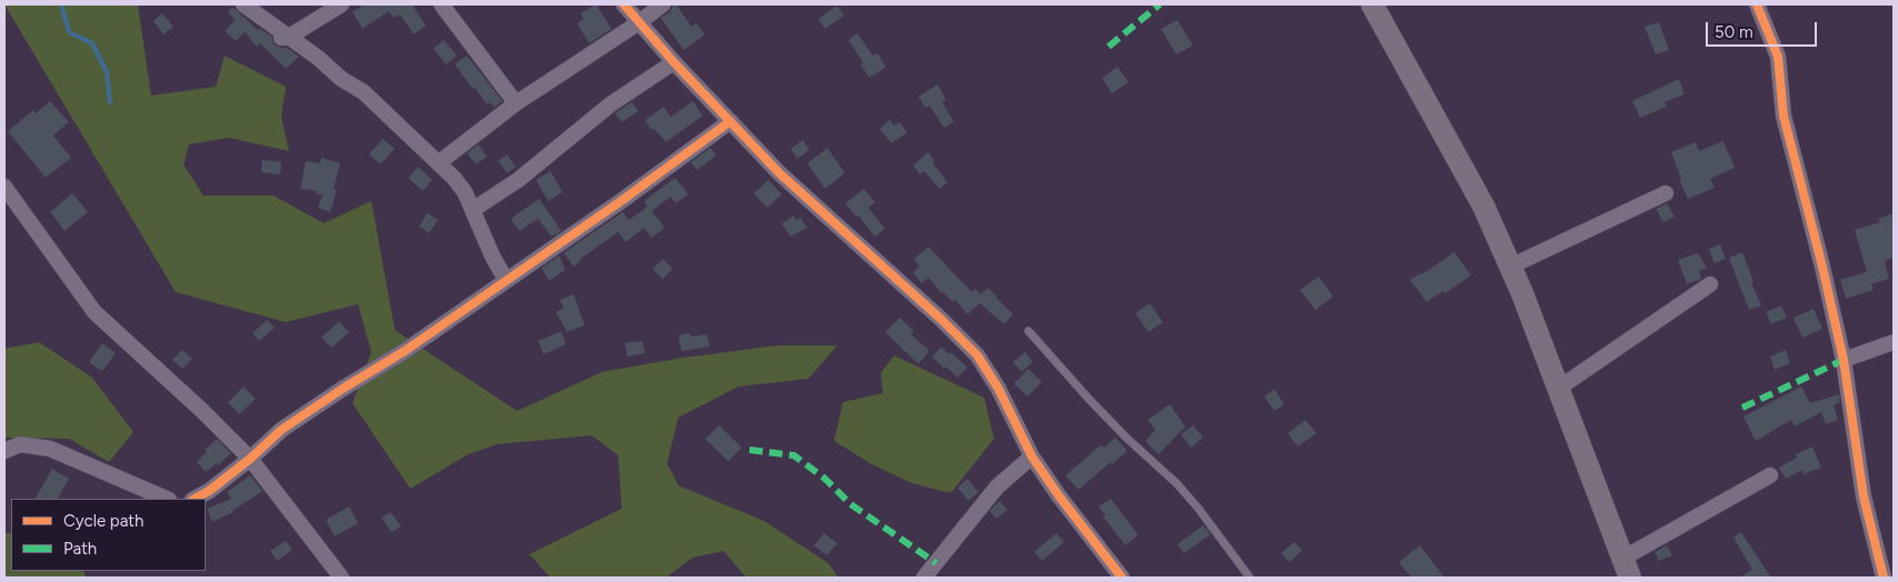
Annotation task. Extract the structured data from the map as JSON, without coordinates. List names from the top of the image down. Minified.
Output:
{"legend":["Cycle path","Path"],"scale_bar":"50 m"}
